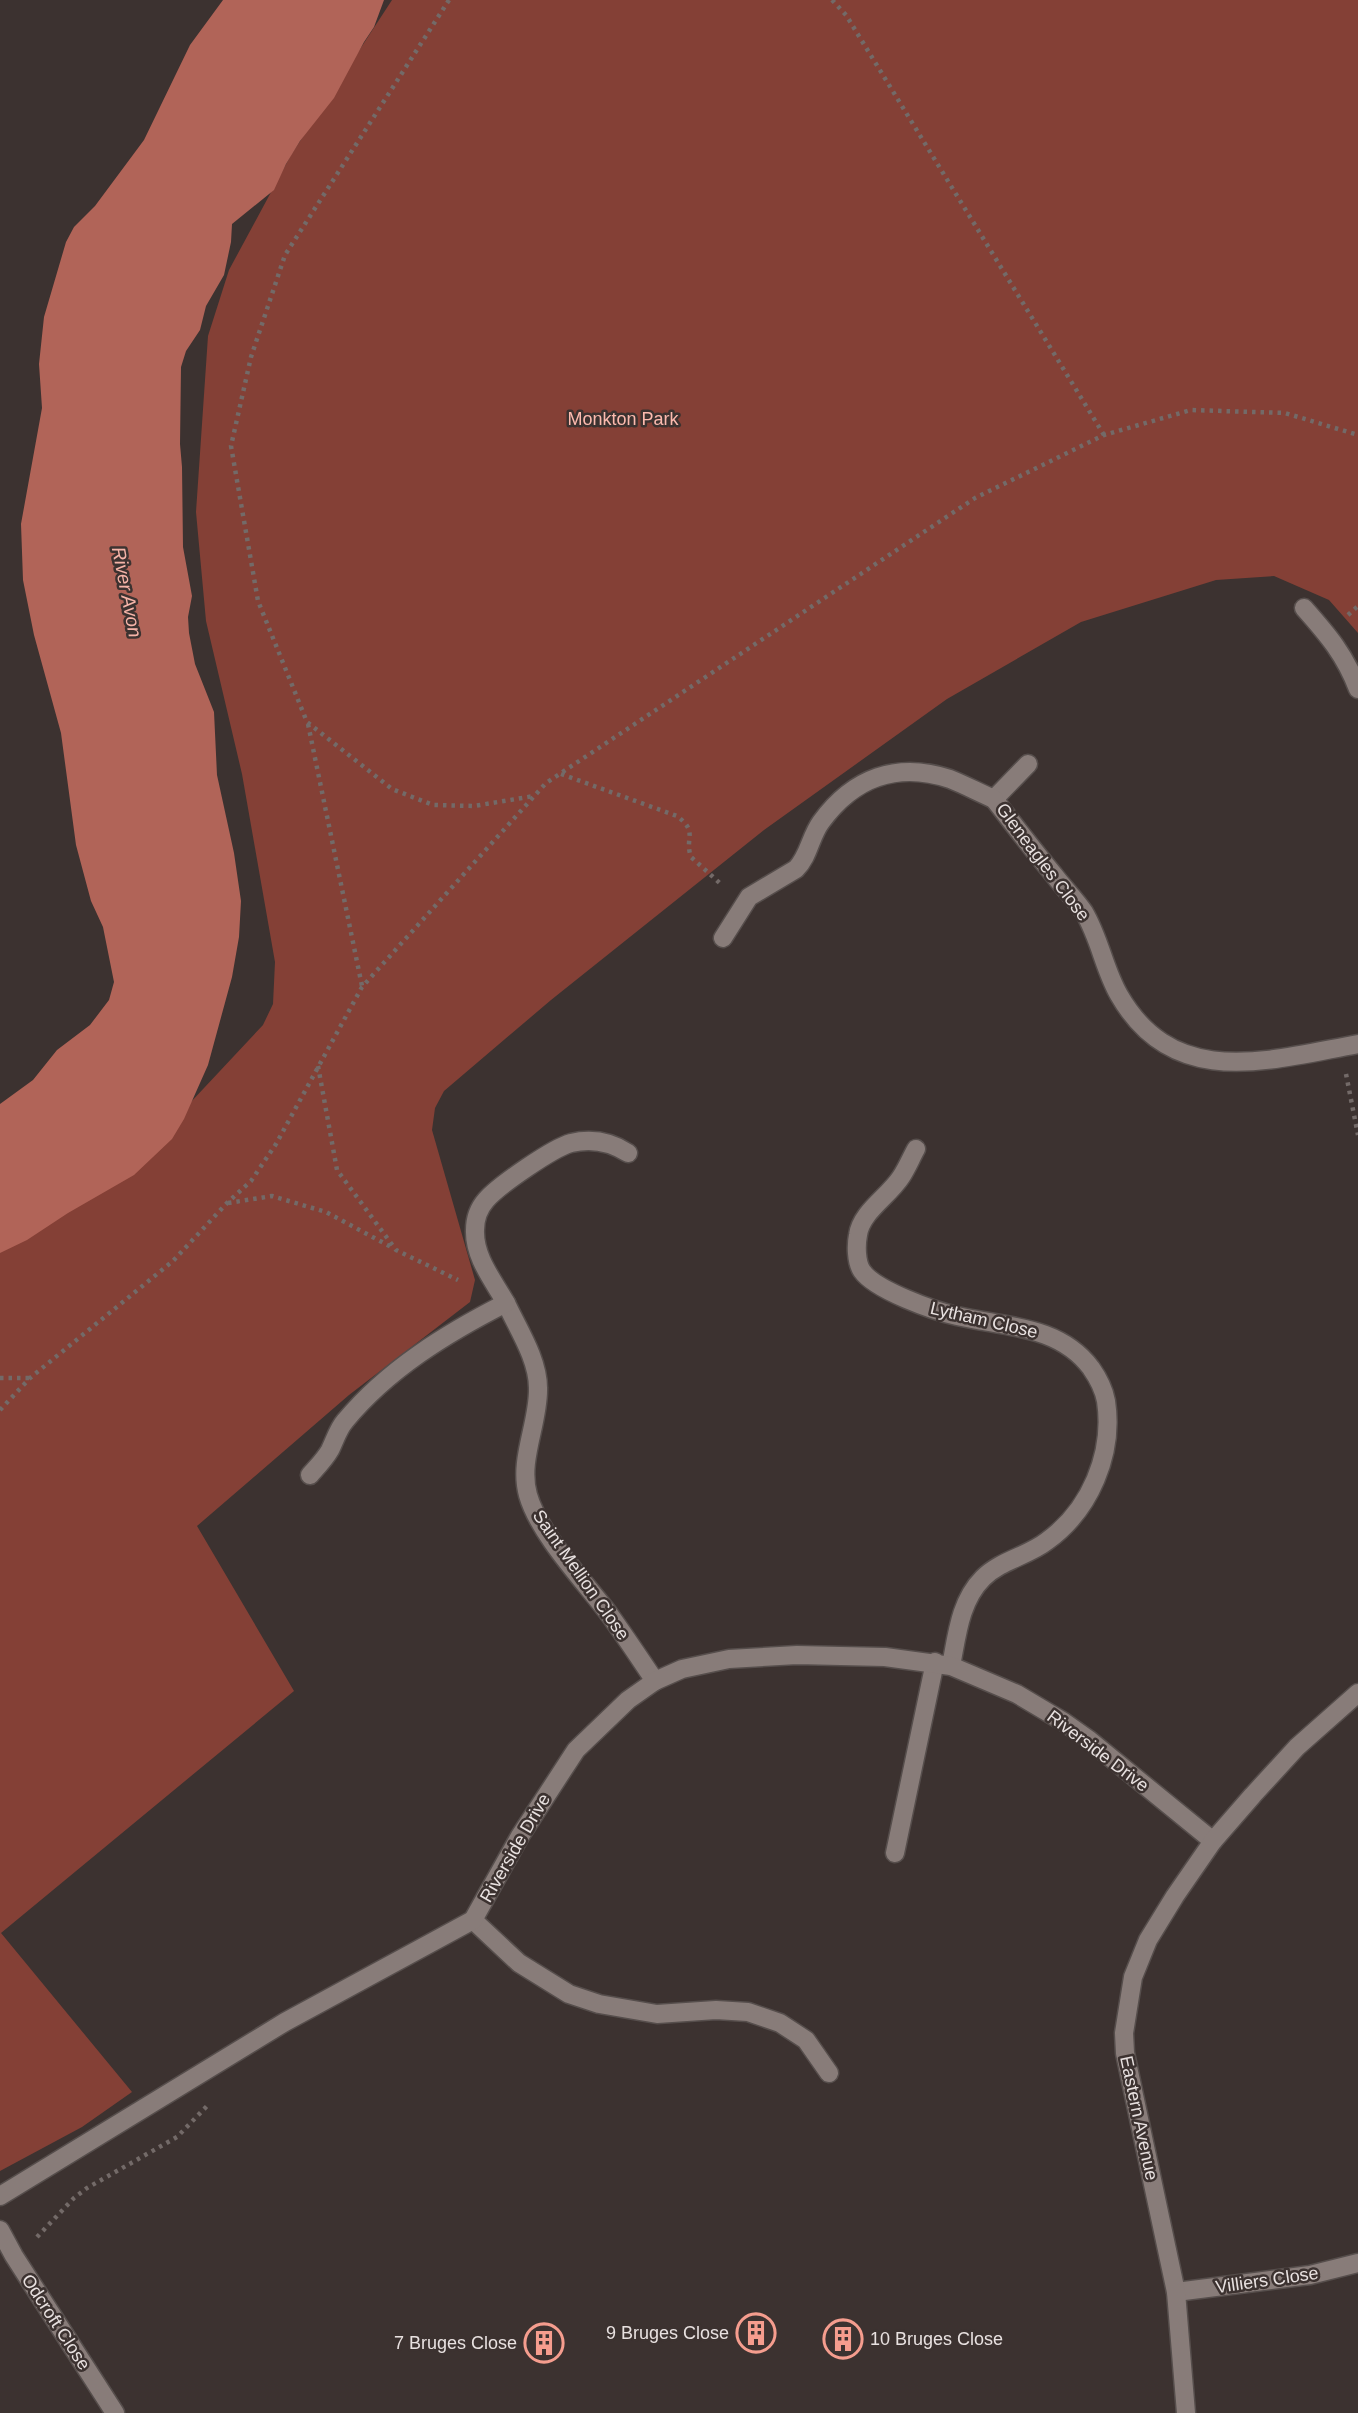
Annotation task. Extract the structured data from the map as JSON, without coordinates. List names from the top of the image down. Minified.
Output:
{"streets":{"street":["Gleneagles Close","Lytham Close","Saint Mellion Close","Riverside Drive","Eastern Avenue","Villiers Close","Odcroft Close"]},"crossings":[["Lytham Close","Riverside Drive"],["Saint Mellion Close","Riverside Drive"],["Riverside Drive","Eastern Avenue"],["Eastern Avenue","Villiers Close"]],"water":["River Avon"],"parks":["Monkton Park"],"places":{"building":["9 Bruges Close","10 Bruges Close","7 Bruges Close"]}}
